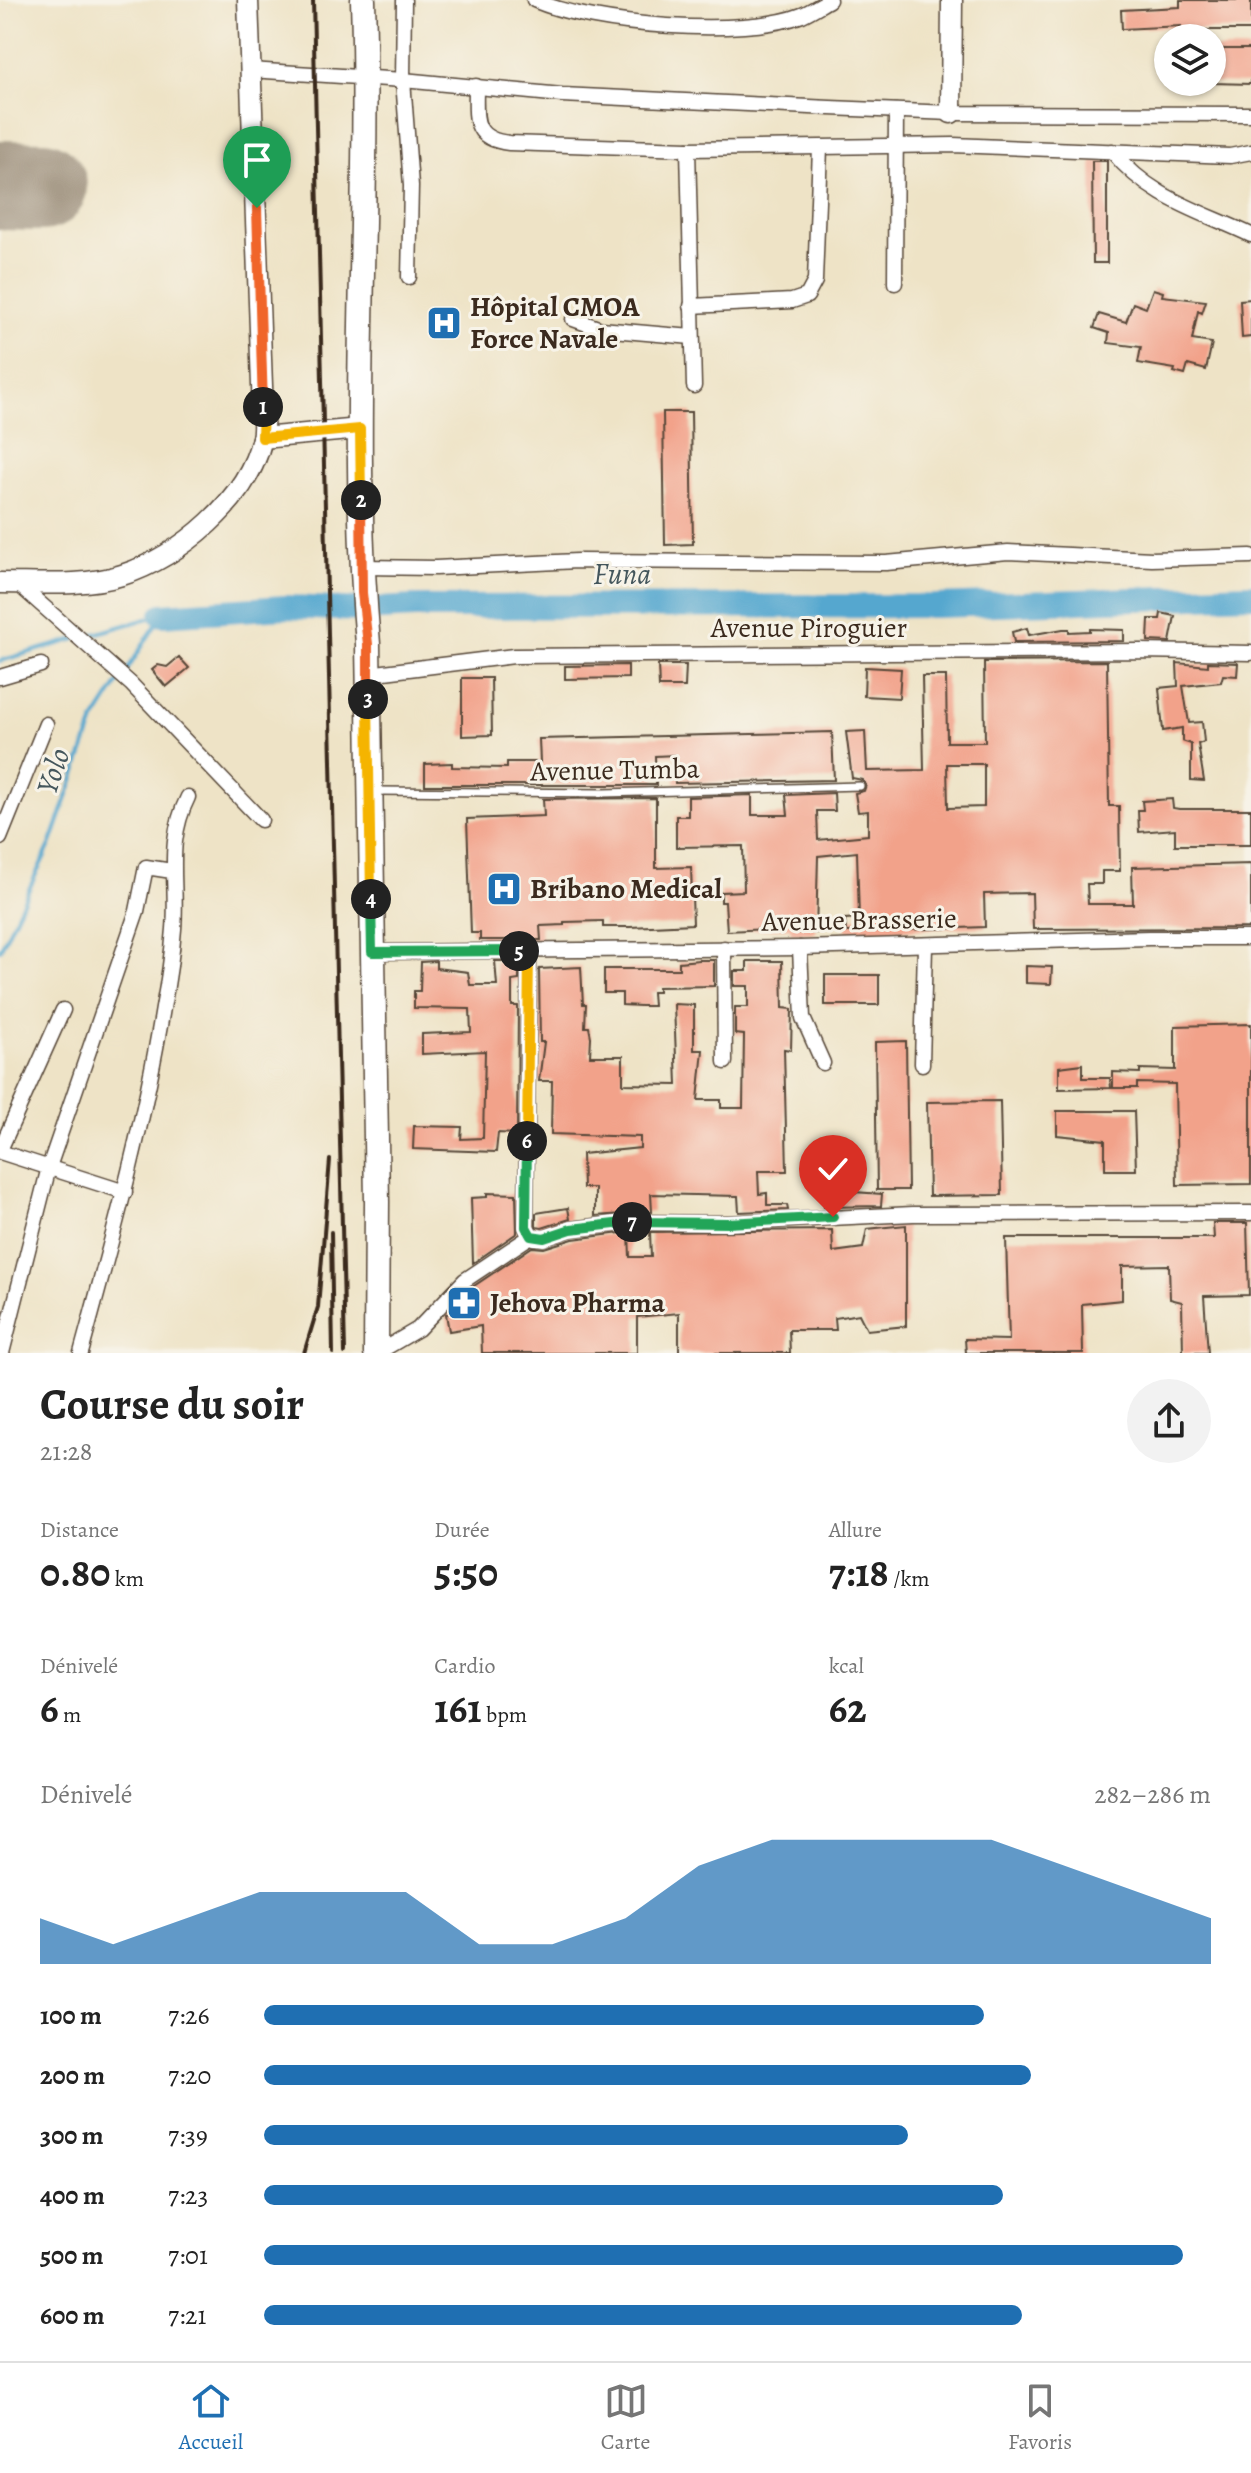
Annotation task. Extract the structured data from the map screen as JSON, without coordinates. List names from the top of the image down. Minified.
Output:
{"streets":{"street":["Avenue Piroguier","Avenue Brasserie"],"lane":["Avenue Tumba"]},"water":["Funa","Yolo"],"places":{"hospital":["Hôpital CMOA Force Navale","Bribano Medical"],"pharmacy":["Jehova Pharma"]},"page":{"pins":["1","2","3","4","5","6","7"],"heading":["Course du soir","21:28"],"stats":[["Distance","0.80 km"],["Durée","5:50"],["Allure","7:18 /km"],["Dénivelé","6 m"],["Cardio","161 bpm"],["kcal","62"]],"chart":["Dénivelé","282–286 m"],"list":[{"name":"100 m","note":"7:26"},{"name":"200 m","note":"7:20"},{"name":"300 m","note":"7:39"},{"name":"400 m","note":"7:23"},{"name":"500 m","note":"7:01"},{"name":"600 m","note":"7:21"}],"tabs":["Accueil","Carte","Favoris"]}}
